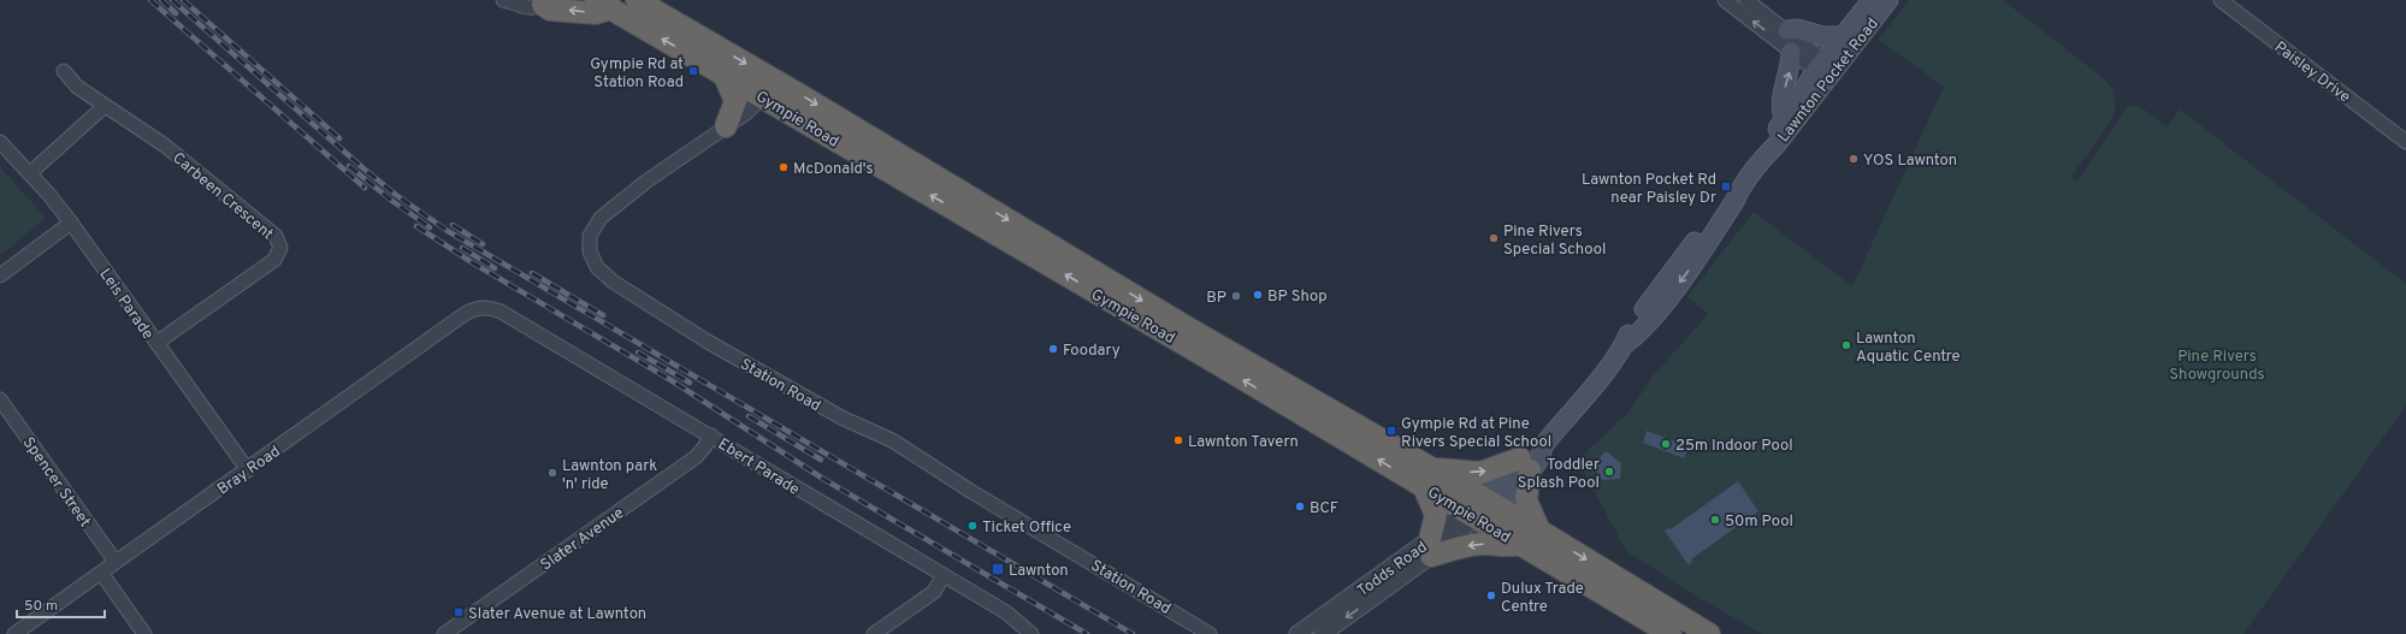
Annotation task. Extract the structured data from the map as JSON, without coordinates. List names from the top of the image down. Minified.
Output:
{"streets":{"highway":["Gympie Road"],"main road":["Lawnton Pocket Road","Todds Road"],"street":["Paisley Drive","Carbeen Crescent","Leis Parade","Station Road","Ebert Parade","Bray Road","Spencer Street","Slater Avenue"]},"crossings":[["Lawnton Pocket Road","Gympie Road"],["Lawnton Pocket Road","Todds Road"],["Gympie Road","Station Road"],["Gympie Road","Todds Road"],["Carbeen Crescent","Leis Parade"],["Leis Parade","Bray Road"],["Ebert Parade","Bray Road"],["Ebert Parade","Slater Avenue"],["Bray Road","Spencer Street"]],"one_way":["Todds Road"],"parks":["Pine Rivers Showgrounds"],"places":{"transit":["Gympie Rd at Station Road","Lawnton Pocket Rd near Paisley Dr","Gympie Rd at Pine Rivers Special School","Lawnton","Slater Avenue at Lawnton"],"other":["YOS Lawnton","McDonald's","Pine Rivers Special School","BP Shop","BP","Lawnton Aquatic Centre","Foodary","Lawnton Tavern","25m Indoor Pool","Toddler Splash Pool","Lawnton park 'n' ride","BCF","50m Pool","Ticket Office","Dulux Trade Centre"]},"scale_bar":"50 m"}
